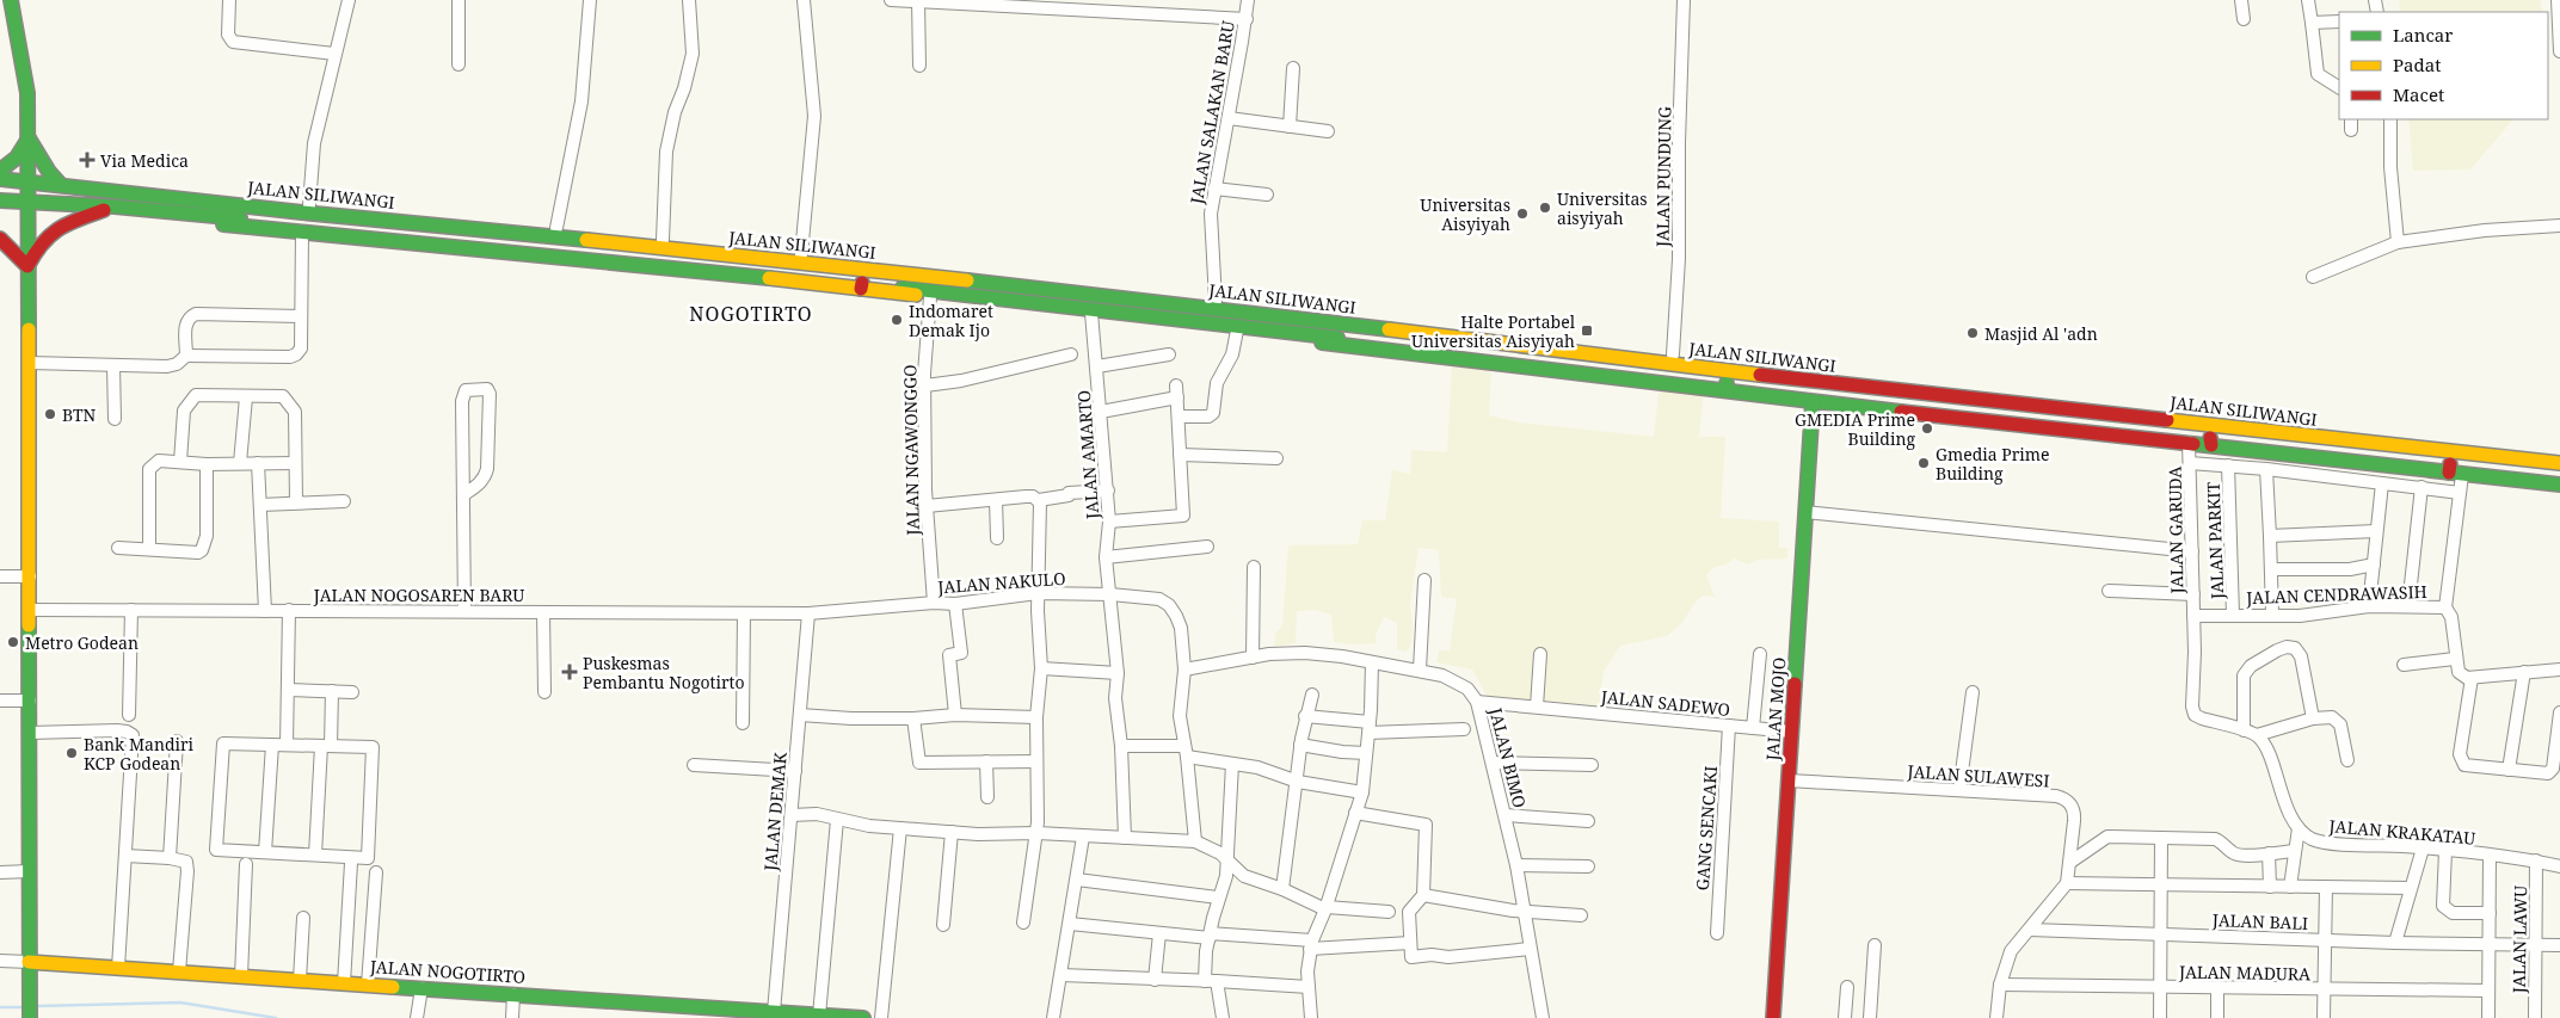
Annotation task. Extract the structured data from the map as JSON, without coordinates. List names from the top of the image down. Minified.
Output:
{"streets":{"main road":["JALAN SILIWANGI","JALAN MOJO","JALAN NOGOTIRTO"],"street":["JALAN SALAKAN BARU","JALAN PUNDUNG","JALAN NGAWONGGO","JALAN AMARTO","JALAN GARUDA","JALAN PARKIT","JALAN NAKULO","JALAN NOGOSAREN BARU","JALAN CENDRAWASIH","JALAN SADEWO","JALAN BIMO","JALAN SULAWESI","JALAN DEMAK","GANG SENCAKI","JALAN KRAKATAU","JALAN BALI","JALAN LAWU","JALAN MADURA"]},"crossings":[["JALAN NGAWONGGO","JALAN NAKULO"],["JALAN AMARTO","JALAN NAKULO"],["JALAN GARUDA","JALAN CENDRAWASIH"],["JALAN PARKIT","JALAN CENDRAWASIH"],["JALAN NAKULO","JALAN NOGOSAREN BARU"],["JALAN NAKULO","JALAN BIMO"],["JALAN NAKULO","JALAN DEMAK"],["JALAN NOGOSAREN BARU","JALAN DEMAK"],["JALAN SADEWO","JALAN MOJO"],["JALAN SADEWO","JALAN BIMO"],["JALAN SADEWO","GANG SENCAKI"],["JALAN MOJO","JALAN SULAWESI"],["JALAN DEMAK","JALAN NOGOTIRTO"],["JALAN KRAKATAU","JALAN LAWU"],["JALAN BALI","JALAN LAWU"]],"districts":["NOGOTIRTO"],"places":{"health":["Via Medica","Puskesmas Pembantu Nogotirto"],"other":["Universitas aisyiyah","Universitas Aisyiyah","Indomaret Demak Ijo","Masjid Al 'adn","BTN","GMEDIA Prime Building","Gmedia Prime Building","Metro Godean","Bank Mandiri KCP Godean"],"transit":["Halte Portabel Universitas Aisyiyah"]},"legend":["Lancar","Padat","Macet"]}
